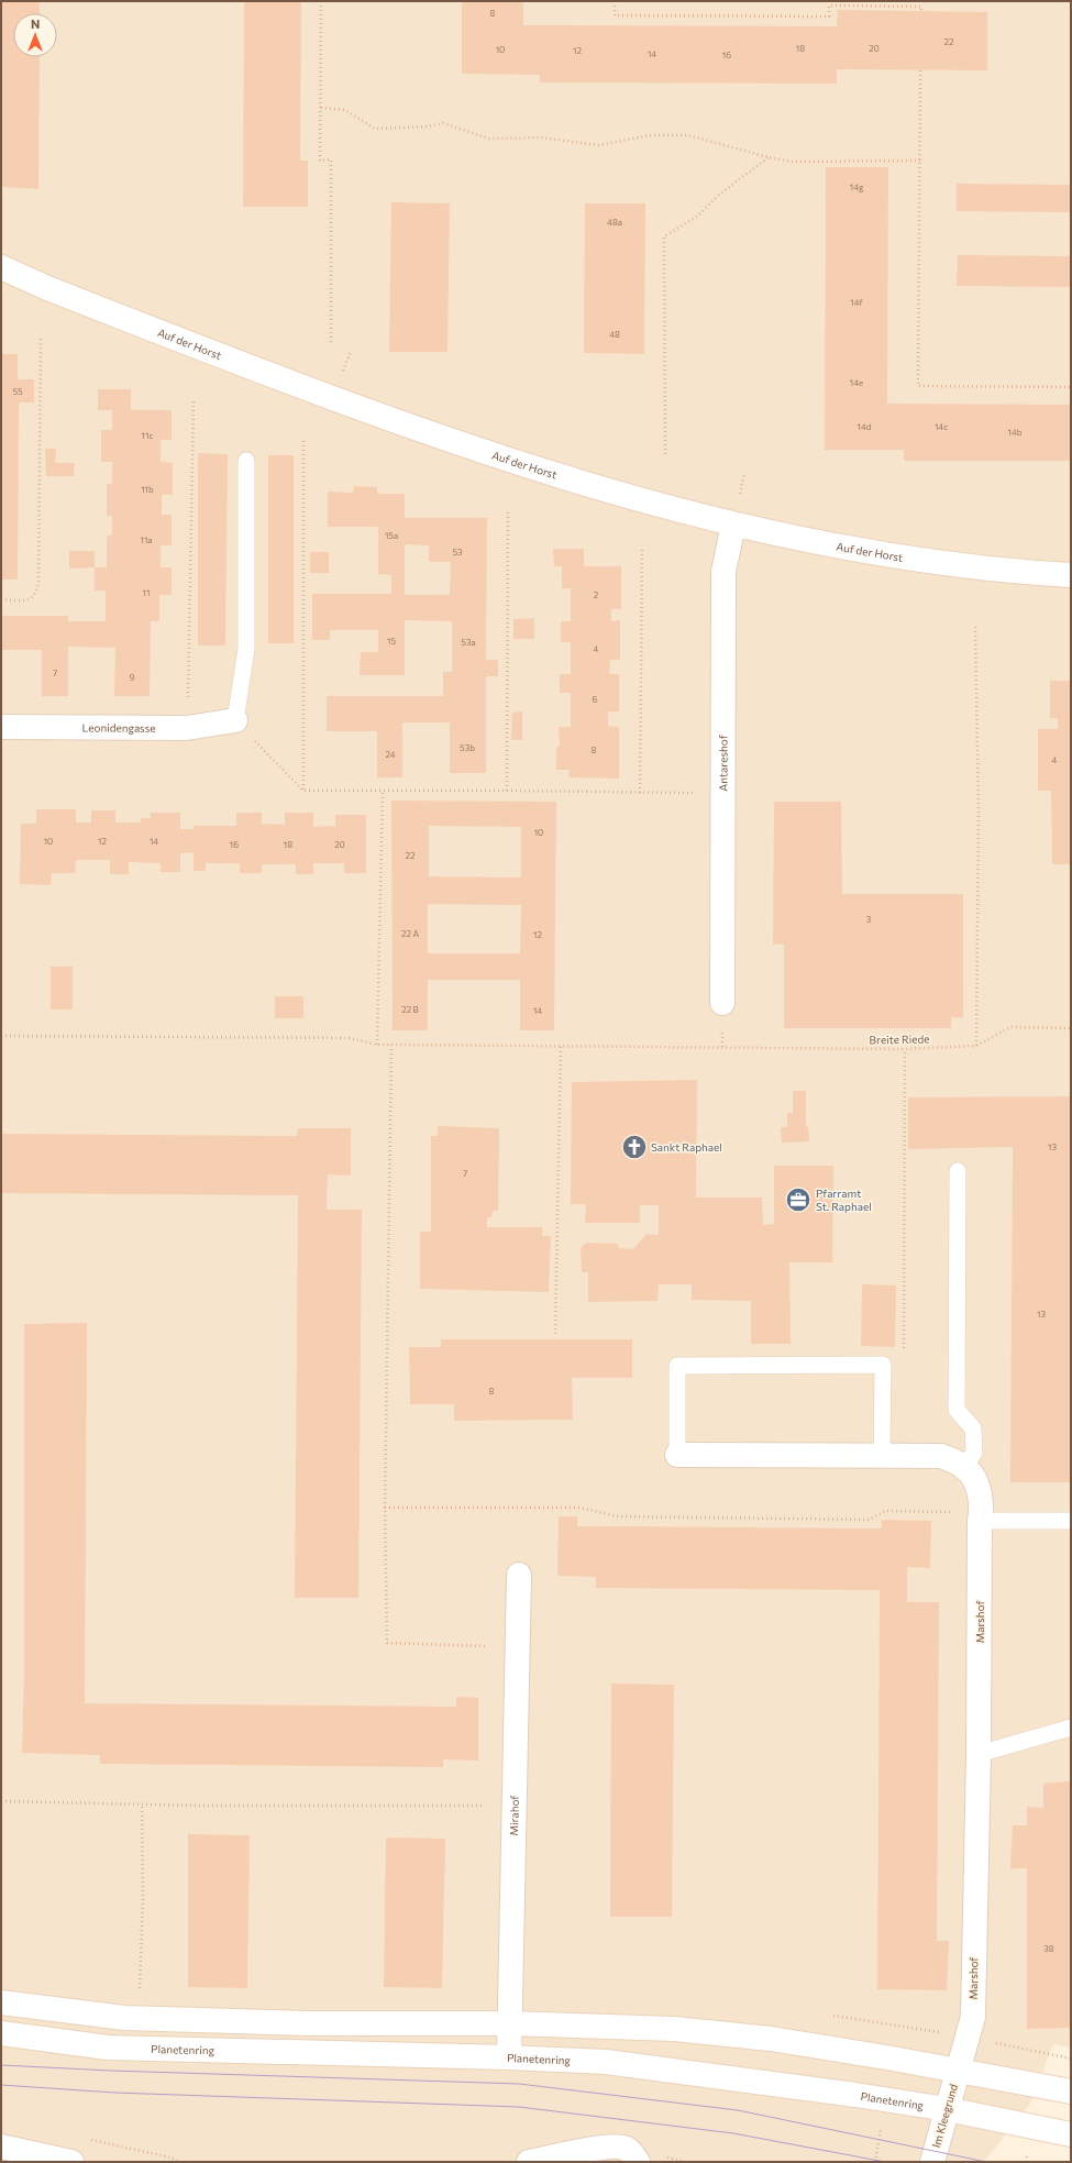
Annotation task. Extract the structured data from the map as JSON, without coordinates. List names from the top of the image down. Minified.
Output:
{"streets":{"street":["Auf der Horst","Leonidengasse","Antareshof","Marshof","Mirahof","Planetenring","Im Kleegrund"],"path":["Breite Riede"]},"crossings":[["Auf der Horst","Antareshof"],["Marshof","Im Kleegrund"],["Mirahof","Planetenring"],["Planetenring","Im Kleegrund"]],"places":{"church":["Sankt Raphael"],"office":["Pfarramt St. Raphael"]},"house_numbers":["8","22","18","20","10","12","14","16","14g","48a","14f","48","14e","55","14d","14c","14b","11c","11b","15a","11a","53","11","2","15","53a","4","7","9","6","53b","8","24","4","10","10","12","14","16","18","20","22","3","22 A","12","22 B","14","13","7","13","8","38"],"north":"top"}
